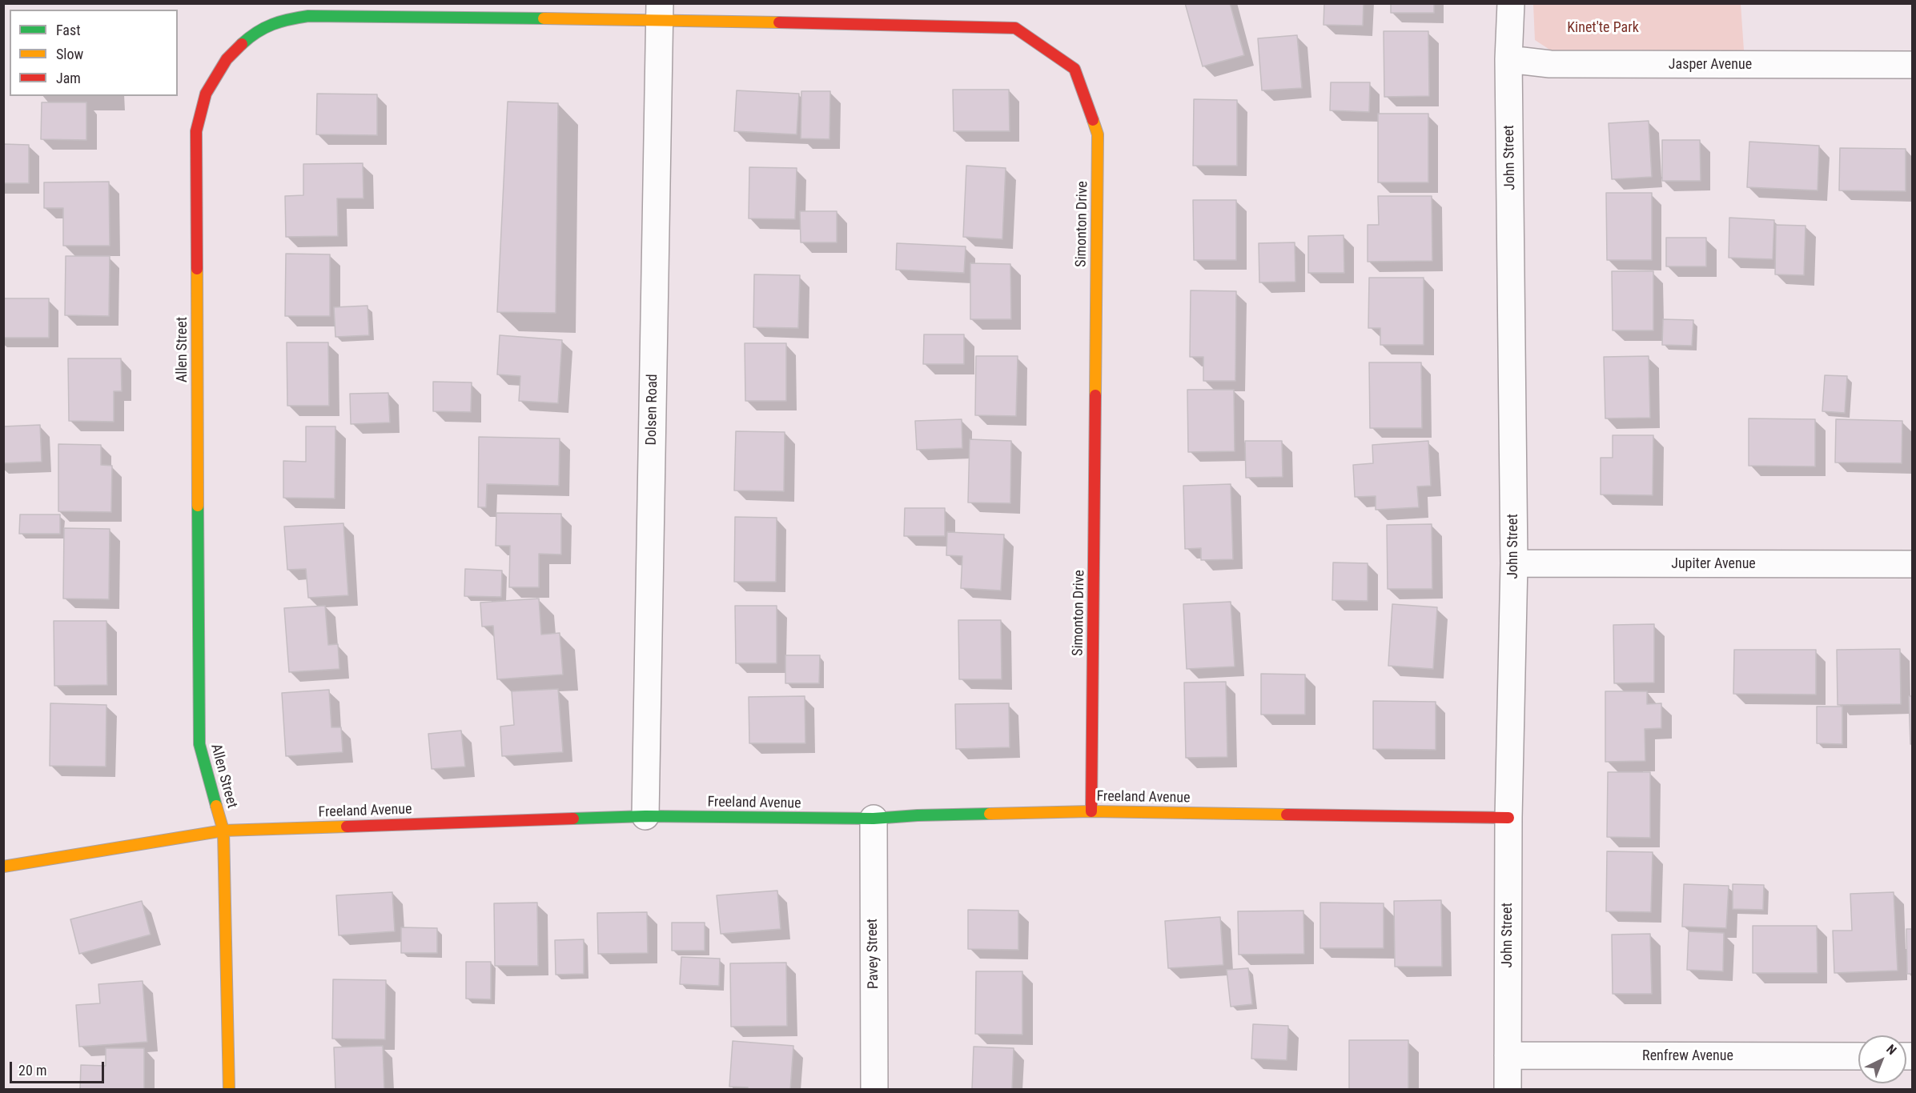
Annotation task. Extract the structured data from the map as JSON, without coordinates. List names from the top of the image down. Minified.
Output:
{"streets":{"street":["Jasper Avenue","John Street","Simonton Drive","Allen Street","Dolsen Road","Jupiter Avenue","Freeland Avenue","Pavey Street","Renfrew Avenue"]},"crossings":[["Jasper Avenue","John Street"],["John Street","Jupiter Avenue"],["John Street","Freeland Avenue"],["John Street","Renfrew Avenue"],["Simonton Drive","Allen Street"],["Simonton Drive","Dolsen Road"],["Simonton Drive","Freeland Avenue"],["Allen Street","Dolsen Road"],["Allen Street","Freeland Avenue"],["Dolsen Road","Freeland Avenue"],["Freeland Avenue","Pavey Street"]],"parks":["Kinet'te Park"],"legend":["Fast","Slow","Jam"],"scale_bar":"20 m","north":"top right"}
